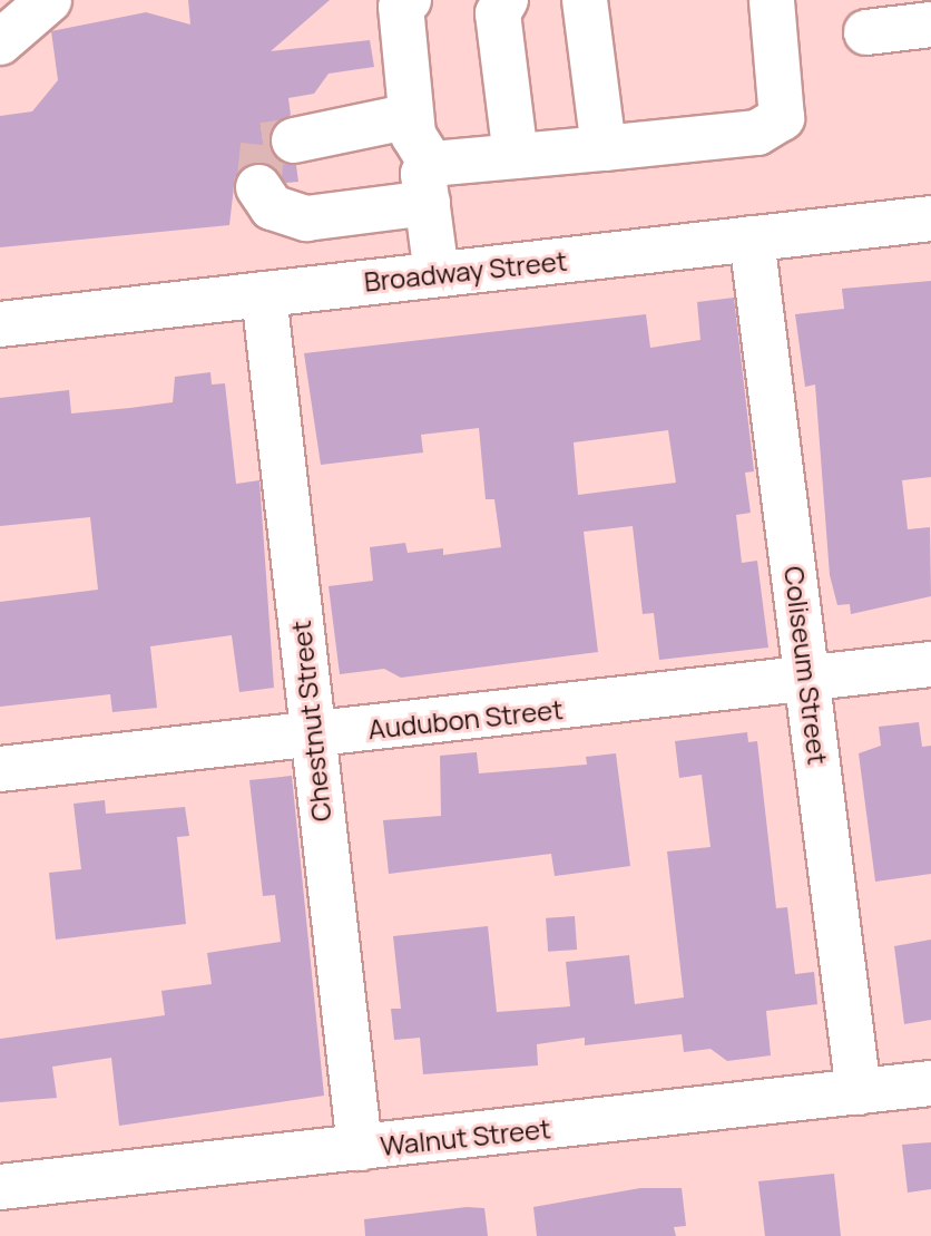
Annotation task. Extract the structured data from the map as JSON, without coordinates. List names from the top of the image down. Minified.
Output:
{"streets":{"street":["Broadway Street","Coliseum Street","Audubon Street","Chestnut Street","Walnut Street"]},"crossings":[["Broadway Street","Coliseum Street"],["Broadway Street","Chestnut Street"],["Coliseum Street","Audubon Street"],["Coliseum Street","Walnut Street"],["Audubon Street","Chestnut Street"],["Chestnut Street","Walnut Street"]]}
